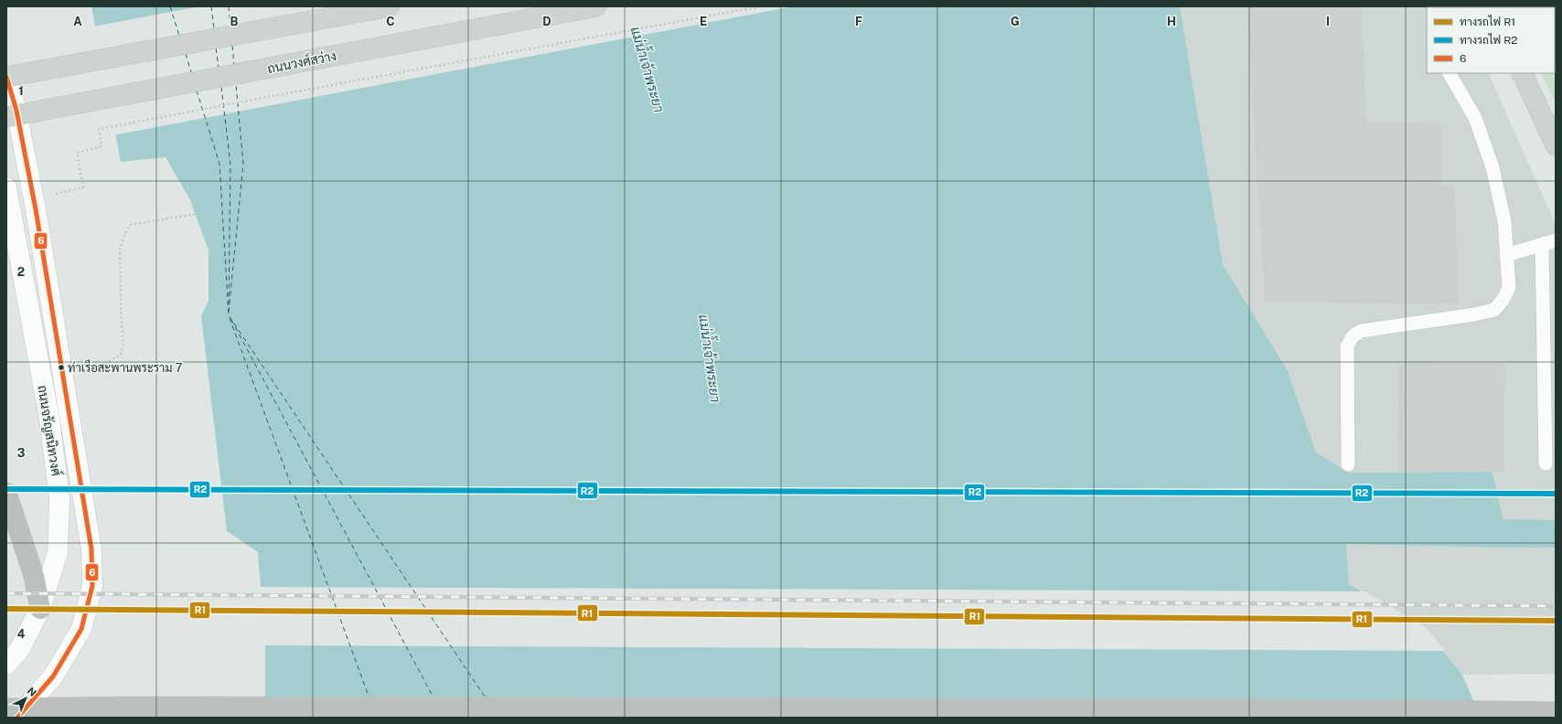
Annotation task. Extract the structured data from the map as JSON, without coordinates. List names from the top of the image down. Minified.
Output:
{"streets":{"main road":["ถนนวงศ์สว่าง","ถนนจรัญสนิทวงศ์"]},"water":["แม่น้ำเจ้าพระยา"],"places":["ท่าเรือสะพานพระราม 7"],"lines":["transit line 6","rail line R2","rail line R1"],"legend":["ทางรถไฟ R1","ทางรถไฟ R2","6"],"north":"top right","grid":{"columns":["A","B","C","D","E","F","G","H","I"],"rows":["1","2","3","4"]}}
